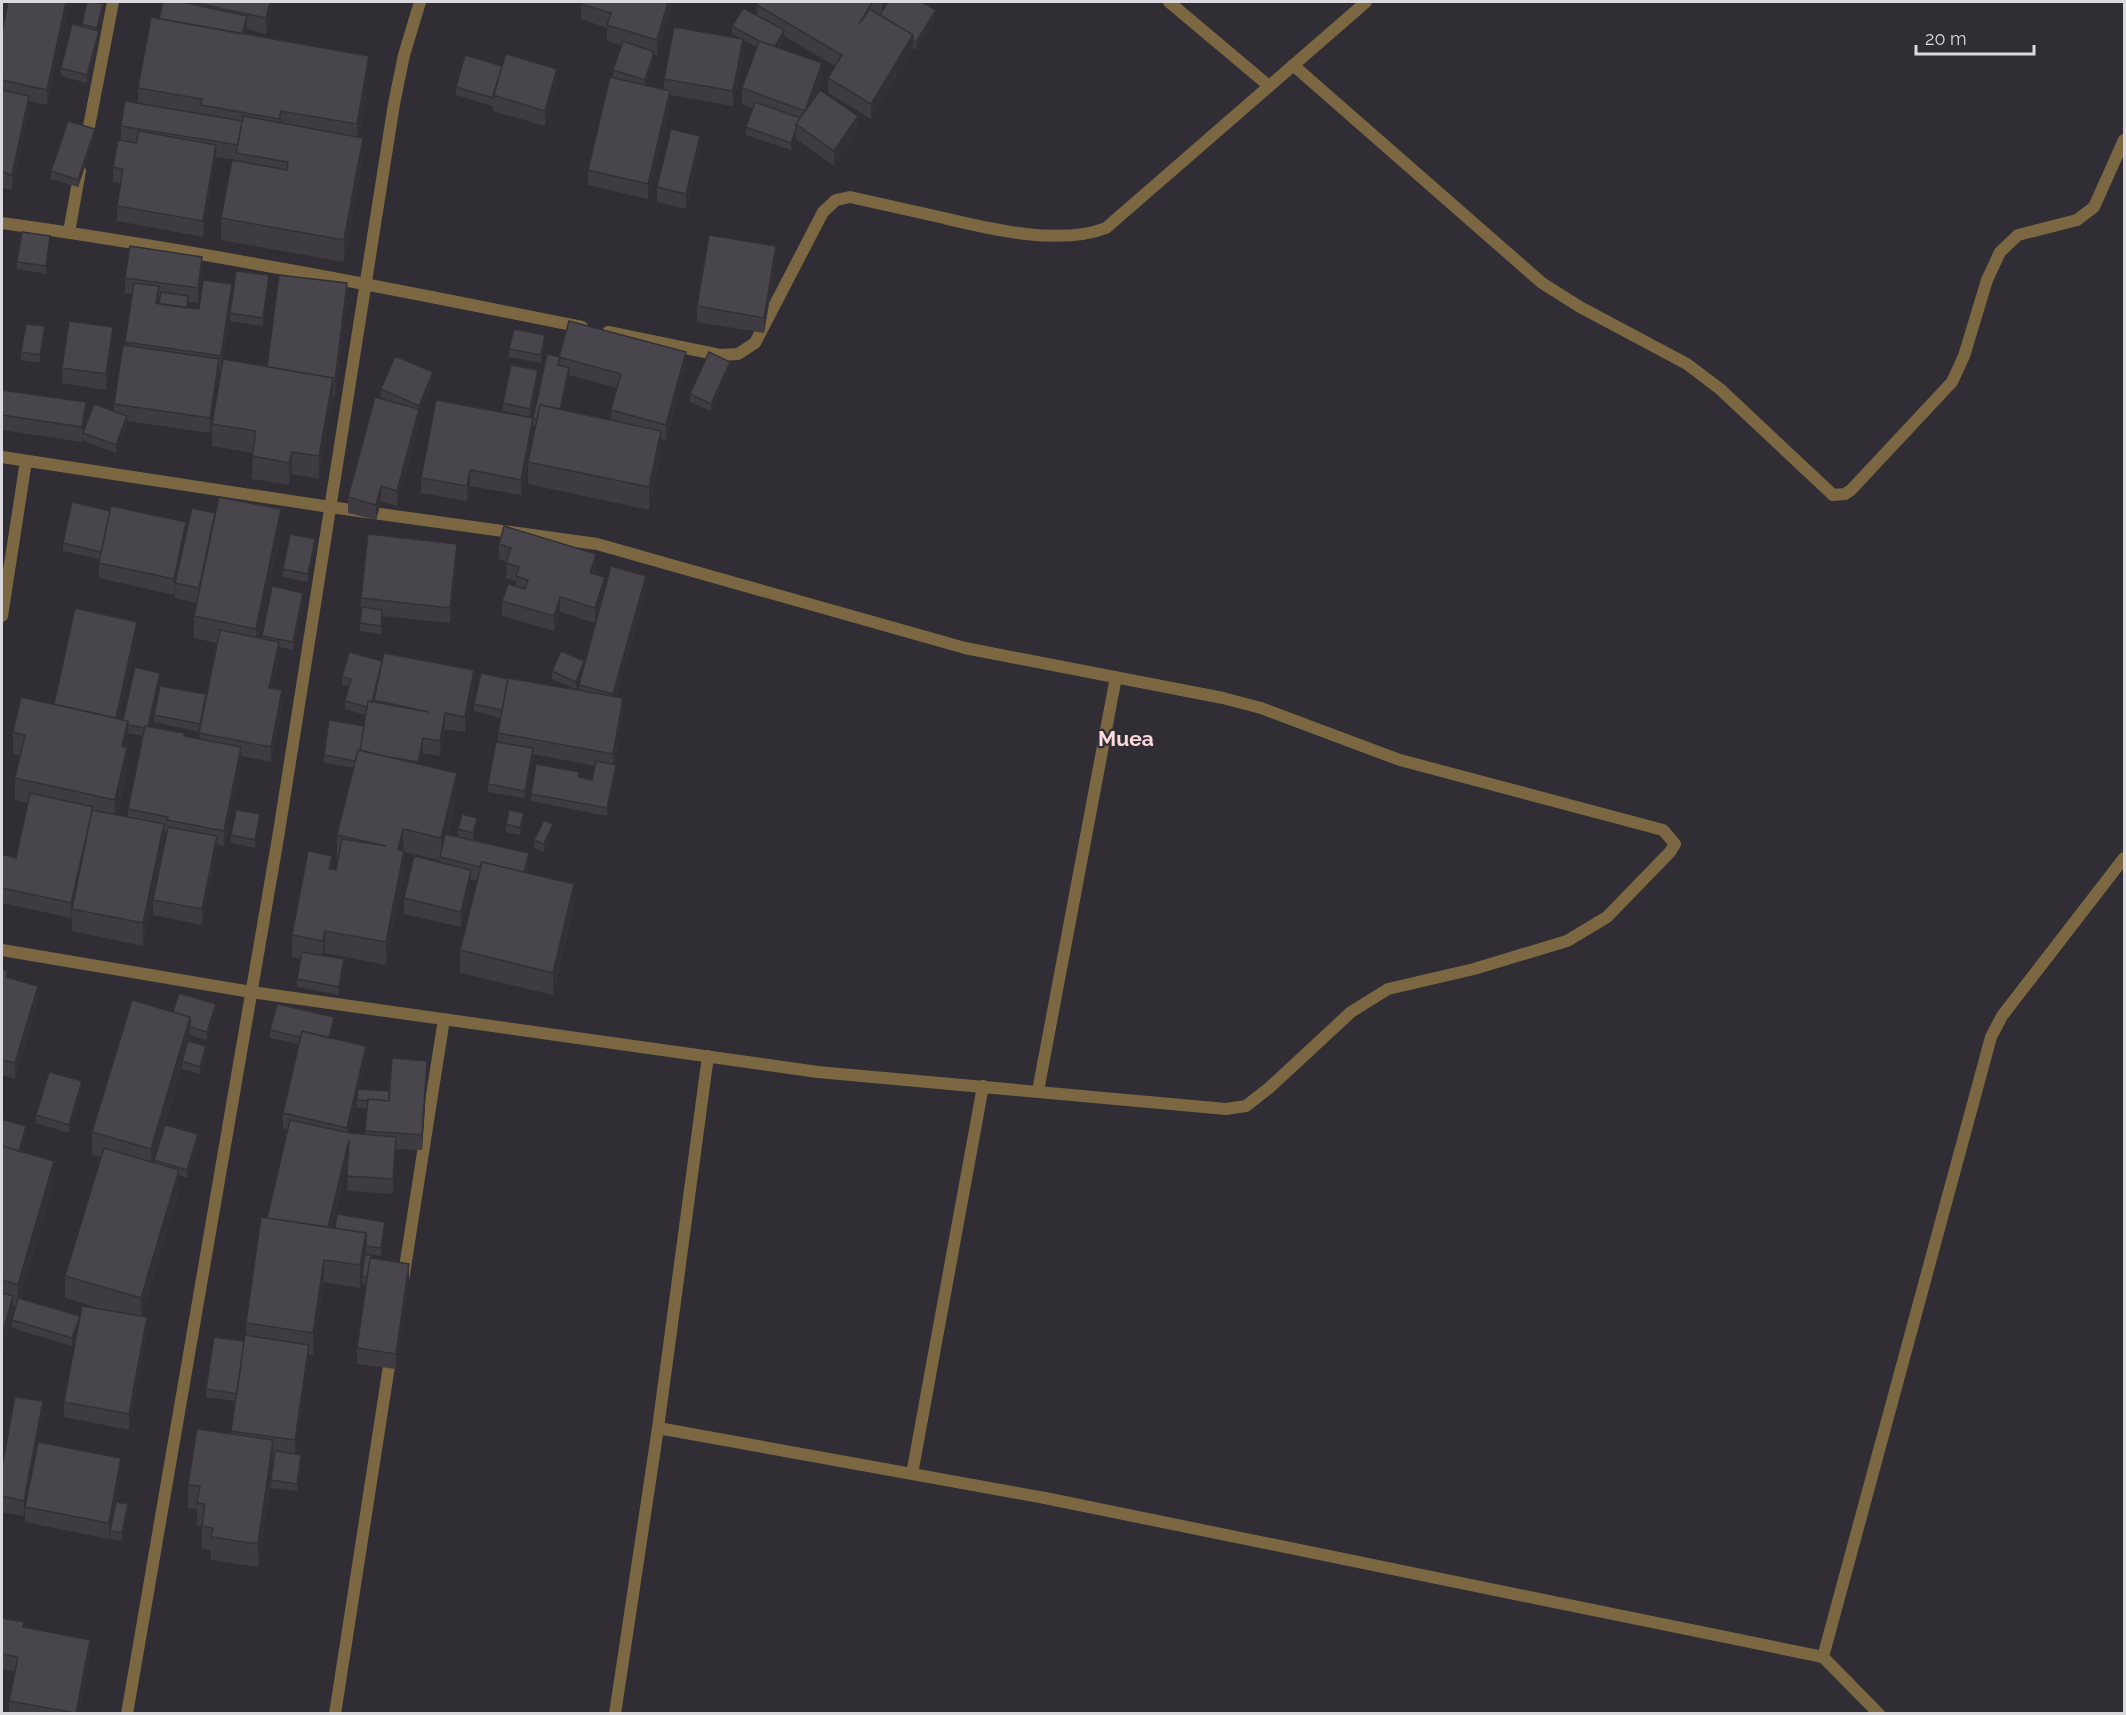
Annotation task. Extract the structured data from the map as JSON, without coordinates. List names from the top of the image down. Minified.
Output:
{"districts":["Muea"],"scale_bar":"20 m"}
